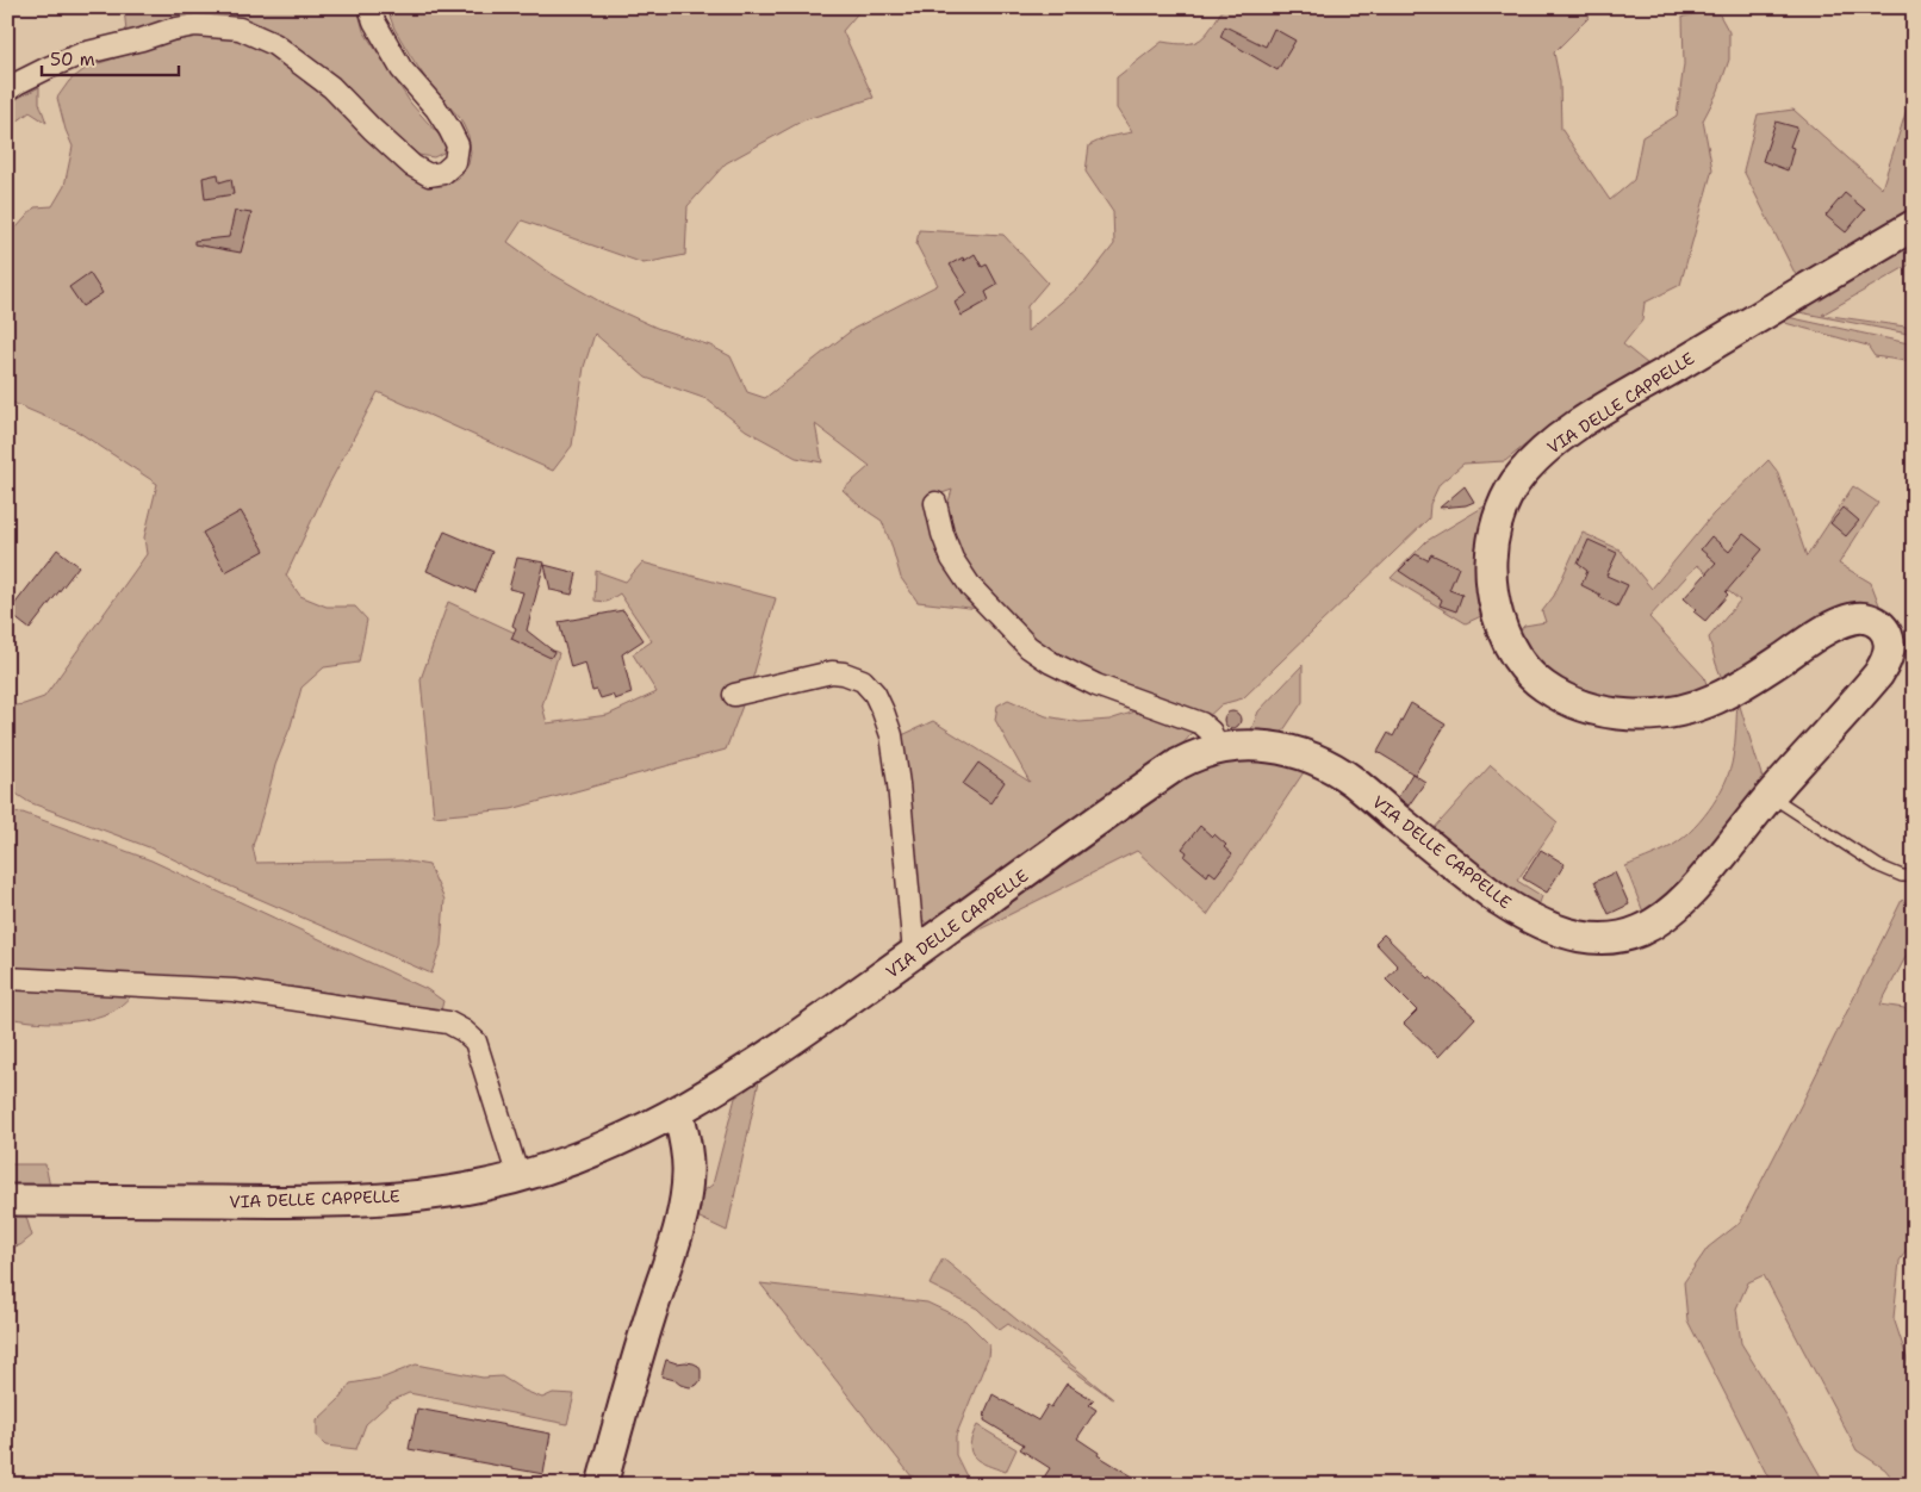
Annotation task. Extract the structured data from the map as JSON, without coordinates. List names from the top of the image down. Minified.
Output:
{"streets":{"main road":["VIA DELLE CAPPELLE"]},"scale_bar":"50 m"}
